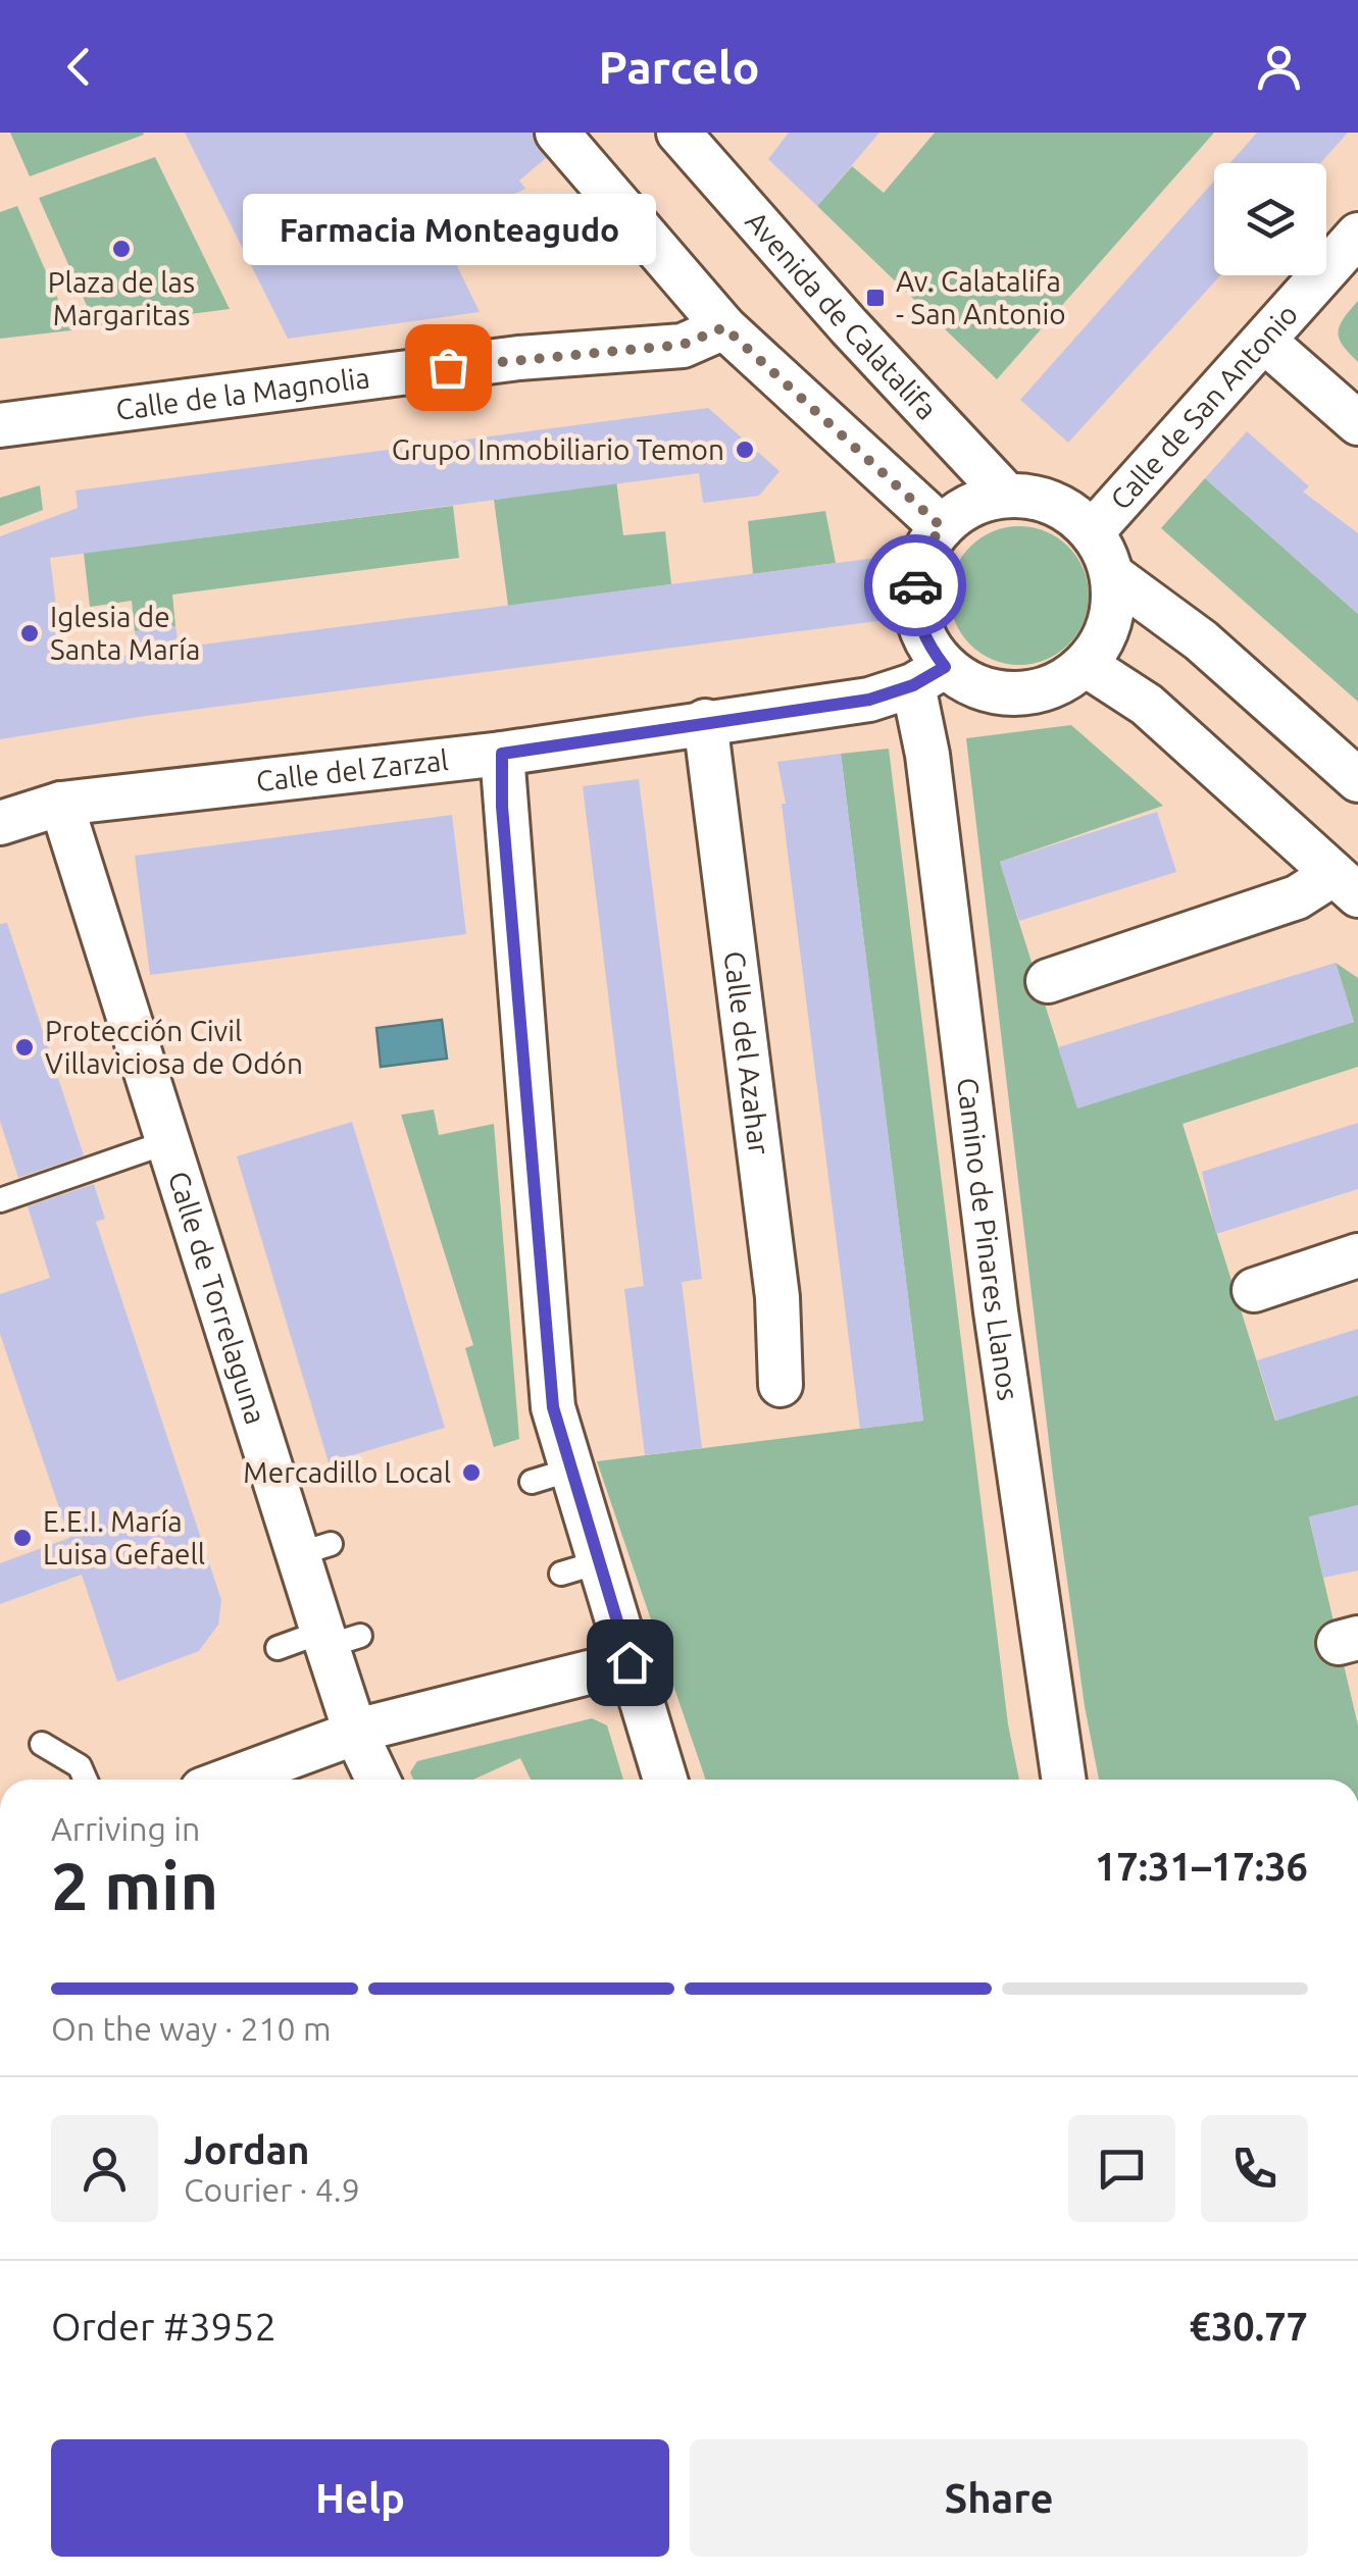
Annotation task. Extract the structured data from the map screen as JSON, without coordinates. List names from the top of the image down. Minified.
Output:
{"streets":{"street":["Avenida de Calatalifa","Calle de la Magnolia","Calle de San Antonio","Calle del Zarzal","Calle del Azahar","Camino de Pinares Llanos","Calle de Torrelaguna"]},"crossings":[["Avenida de Calatalifa","Calle de San Antonio"],["Avenida de Calatalifa","Calle del Zarzal"],["Avenida de Calatalifa","Camino de Pinares Llanos"],["Calle de San Antonio","Calle del Zarzal"],["Calle de San Antonio","Camino de Pinares Llanos"],["Calle del Zarzal","Calle del Azahar"],["Calle del Zarzal","Camino de Pinares Llanos"],["Calle del Zarzal","Calle de Torrelaguna"]],"places":{"other":["Plaza de las Margaritas","Farmacia Monteagudo","Grupo Inmobiliario Temon","Iglesia de Santa María","Protección Civil Villaviciosa de Odón","Mercadillo Local","E.E.I. María Luisa Gefaell"],"transit":["Av. Calatalifa - San Antonio"]},"page":{"header":"Parcelo","bubble":"Farmacia Monteagudo","heading":["2 min","Arriving in","17:31–17:36"],"panel":["Jordan","Courier · 4.9","Order #3952","€30.77"],"bar":"On the way · 210 m","buttons":["Help","Share"]}}
